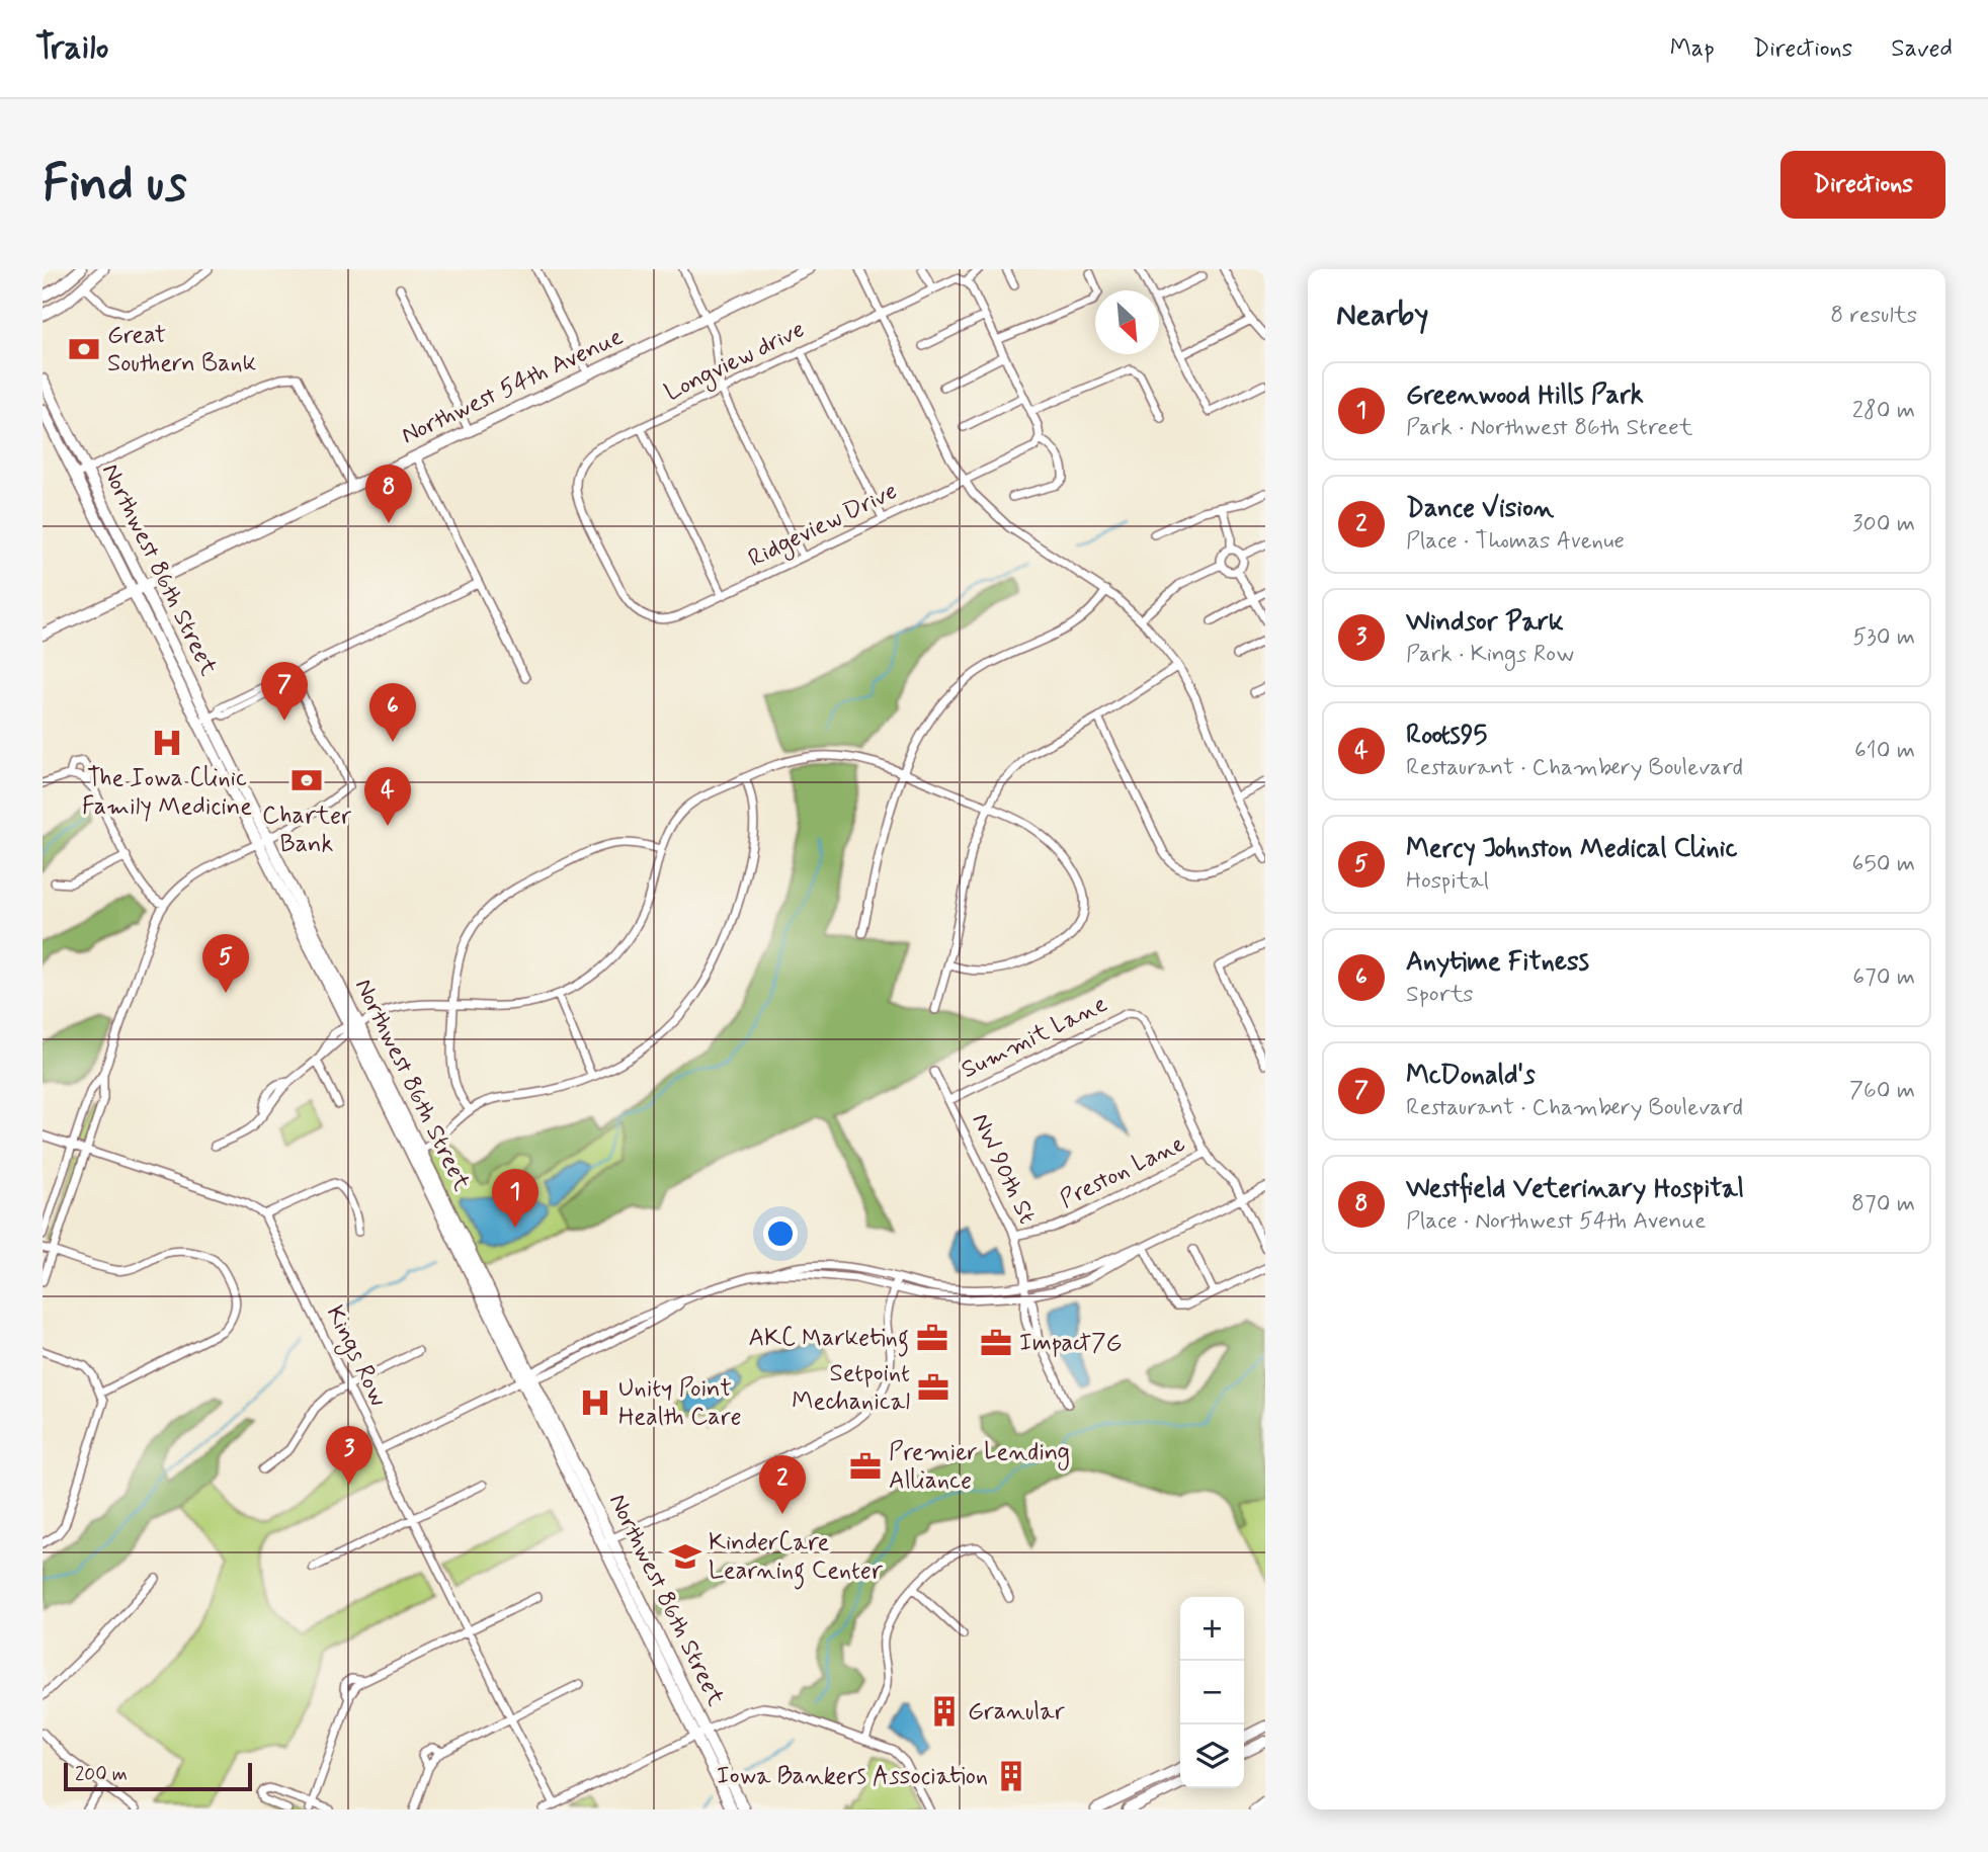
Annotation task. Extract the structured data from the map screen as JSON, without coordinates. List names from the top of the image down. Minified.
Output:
{"streets":{"main road":["Northwest 54th Avenue","Northwest 86th Street"],"street":["Longview drive","Ridgeview Drive","Summit Lane","NW 90th St","Preston Lane","Kings Row"]},"crossings":[["Longview drive","Ridgeview Drive"],["Northwest 54th Avenue","Northwest 86th Street"],["Summit Lane","NW 90th St"],["Summit Lane","Preston Lane"],["NW 90th St","Preston Lane"]],"places":{"bank":["Great Southern Bank","Charter Bank"],"hospital":["The Iowa Clinic Family Medicine","Unity Point Health Care"],"office":["AKC Marketing","Impact7G","Setpoint Mechanical","Premier Lending Alliance"],"school or university":["KinderCare Learning Center"],"building":["Granular","Iowa Bankers Association"]},"scale_bar":"200 m","north":"bottom right","page":{"header":"Trailo","nav":["Map","Directions","Saved"],"buttons":"Directions","title":"Find us","heading":["Nearby","8 results"],"list":[{"mark":"1","name":"Greenwood Hills Park","note":"Park · Northwest 86th Street","value":"280 m"},{"mark":"2","name":"Dance Vision","note":"Place · Thomas Avenue","value":"300 m"},{"mark":"3","name":"Windsor Park","note":"Park · Kings Row","value":"530 m"},{"mark":"4","name":"Roots95","note":"Restaurant · Chambery Boulevard","value":"610 m"},{"mark":"5","name":"Mercy Johnston Medical Clinic","note":"Hospital","value":"650 m"},{"mark":"6","name":"Anytime Fitness","note":"Sports","value":"670 m"},{"mark":"7","name":"McDonald's","note":"Restaurant · Chambery Boulevard","value":"760 m"},{"mark":"8","name":"Westfield Veterinary Hospital","note":"Place · Northwest 54th Avenue","value":"870 m"}],"pins":["8","7","6","4","5","1","3","2"],"map_buttons":["+","−"],"scale":"200 m"}}
